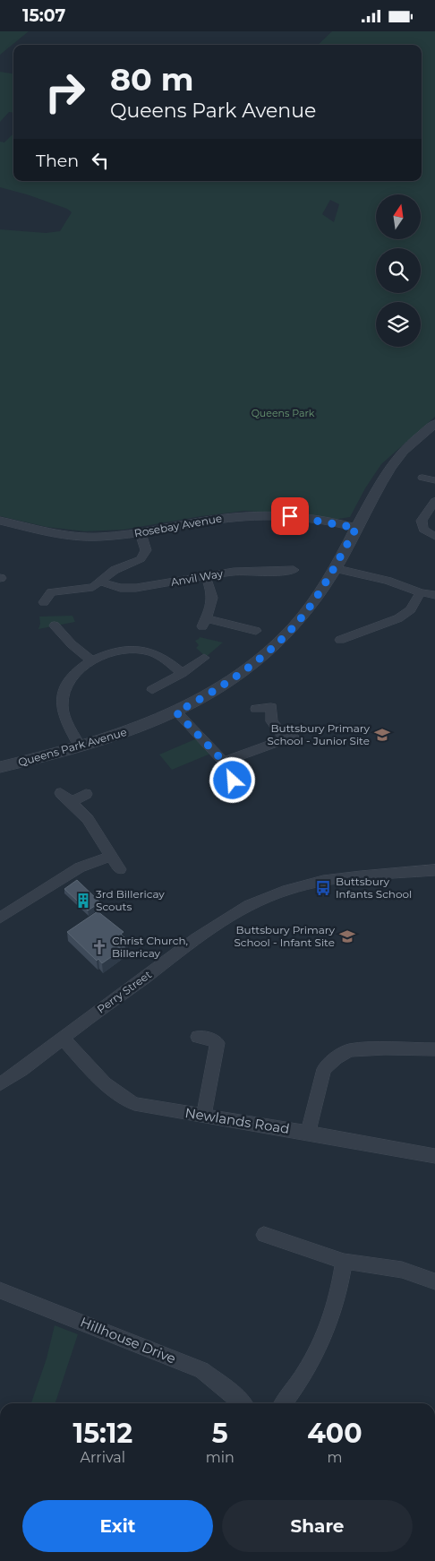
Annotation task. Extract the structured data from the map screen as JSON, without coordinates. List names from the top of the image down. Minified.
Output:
{"streets":{"street":["Rosebay Avenue","Anvil Way","Queens Park Avenue","Perry Street","Newlands Road","Hillhouse Drive"]},"crossings":[["Rosebay Avenue","Queens Park Avenue"],["Perry Street","Newlands Road"]],"parks":["Queens Park"],"places":{"school or university":["Buttsbury Primary School - Junior Site","Buttsbury Primary School - Infant Site"],"bus stop":["Buttsbury Infants School"],"building":["3rd Billericay Scouts"],"church":["Christ Church, Billericay"]},"north":"top","page":{"status":"15:07","turn":["80 m","Queens Park Avenue"],"then":"Then","eta":["15:12","Arrival","5","min","400","m"],"buttons":["Exit","Share"]}}
